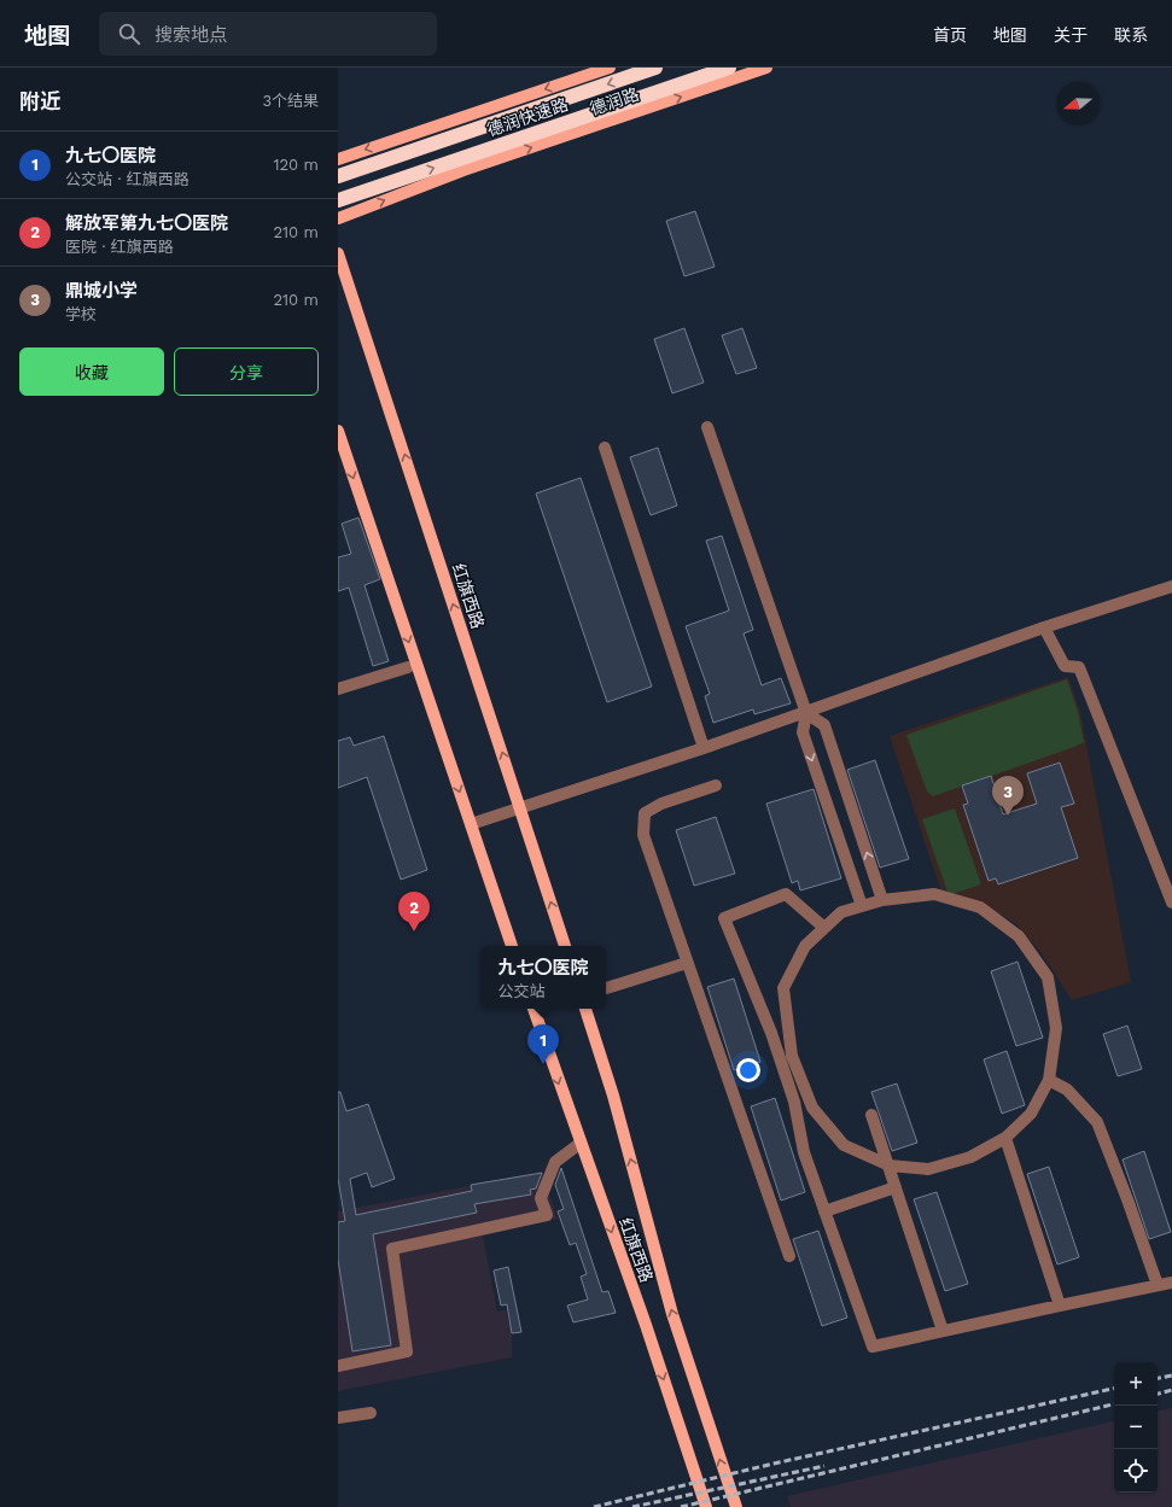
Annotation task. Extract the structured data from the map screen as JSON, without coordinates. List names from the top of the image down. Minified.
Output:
{"streets":{"highway":["德润快速路"],"main road":["德润路","红旗西路"]},"north":"left","page":{"header":"地图","search":"搜索地点","nav":["首页","地图","关于","联系"],"heading":["附近","3个结果"],"list":[{"mark":"1","name":"九七〇医院","note":"公交站 · 红旗西路","value":"120 m"},{"mark":"2","name":"解放军第九七〇医院","note":"医院 · 红旗西路","value":"210 m"},{"mark":"3","name":"鼎城小学","note":"学校","value":"210 m"}],"buttons":["收藏","分享"],"pins":["3","2","1"],"popup":["九七〇医院","公交站"],"map_buttons":["+","−"]}}
